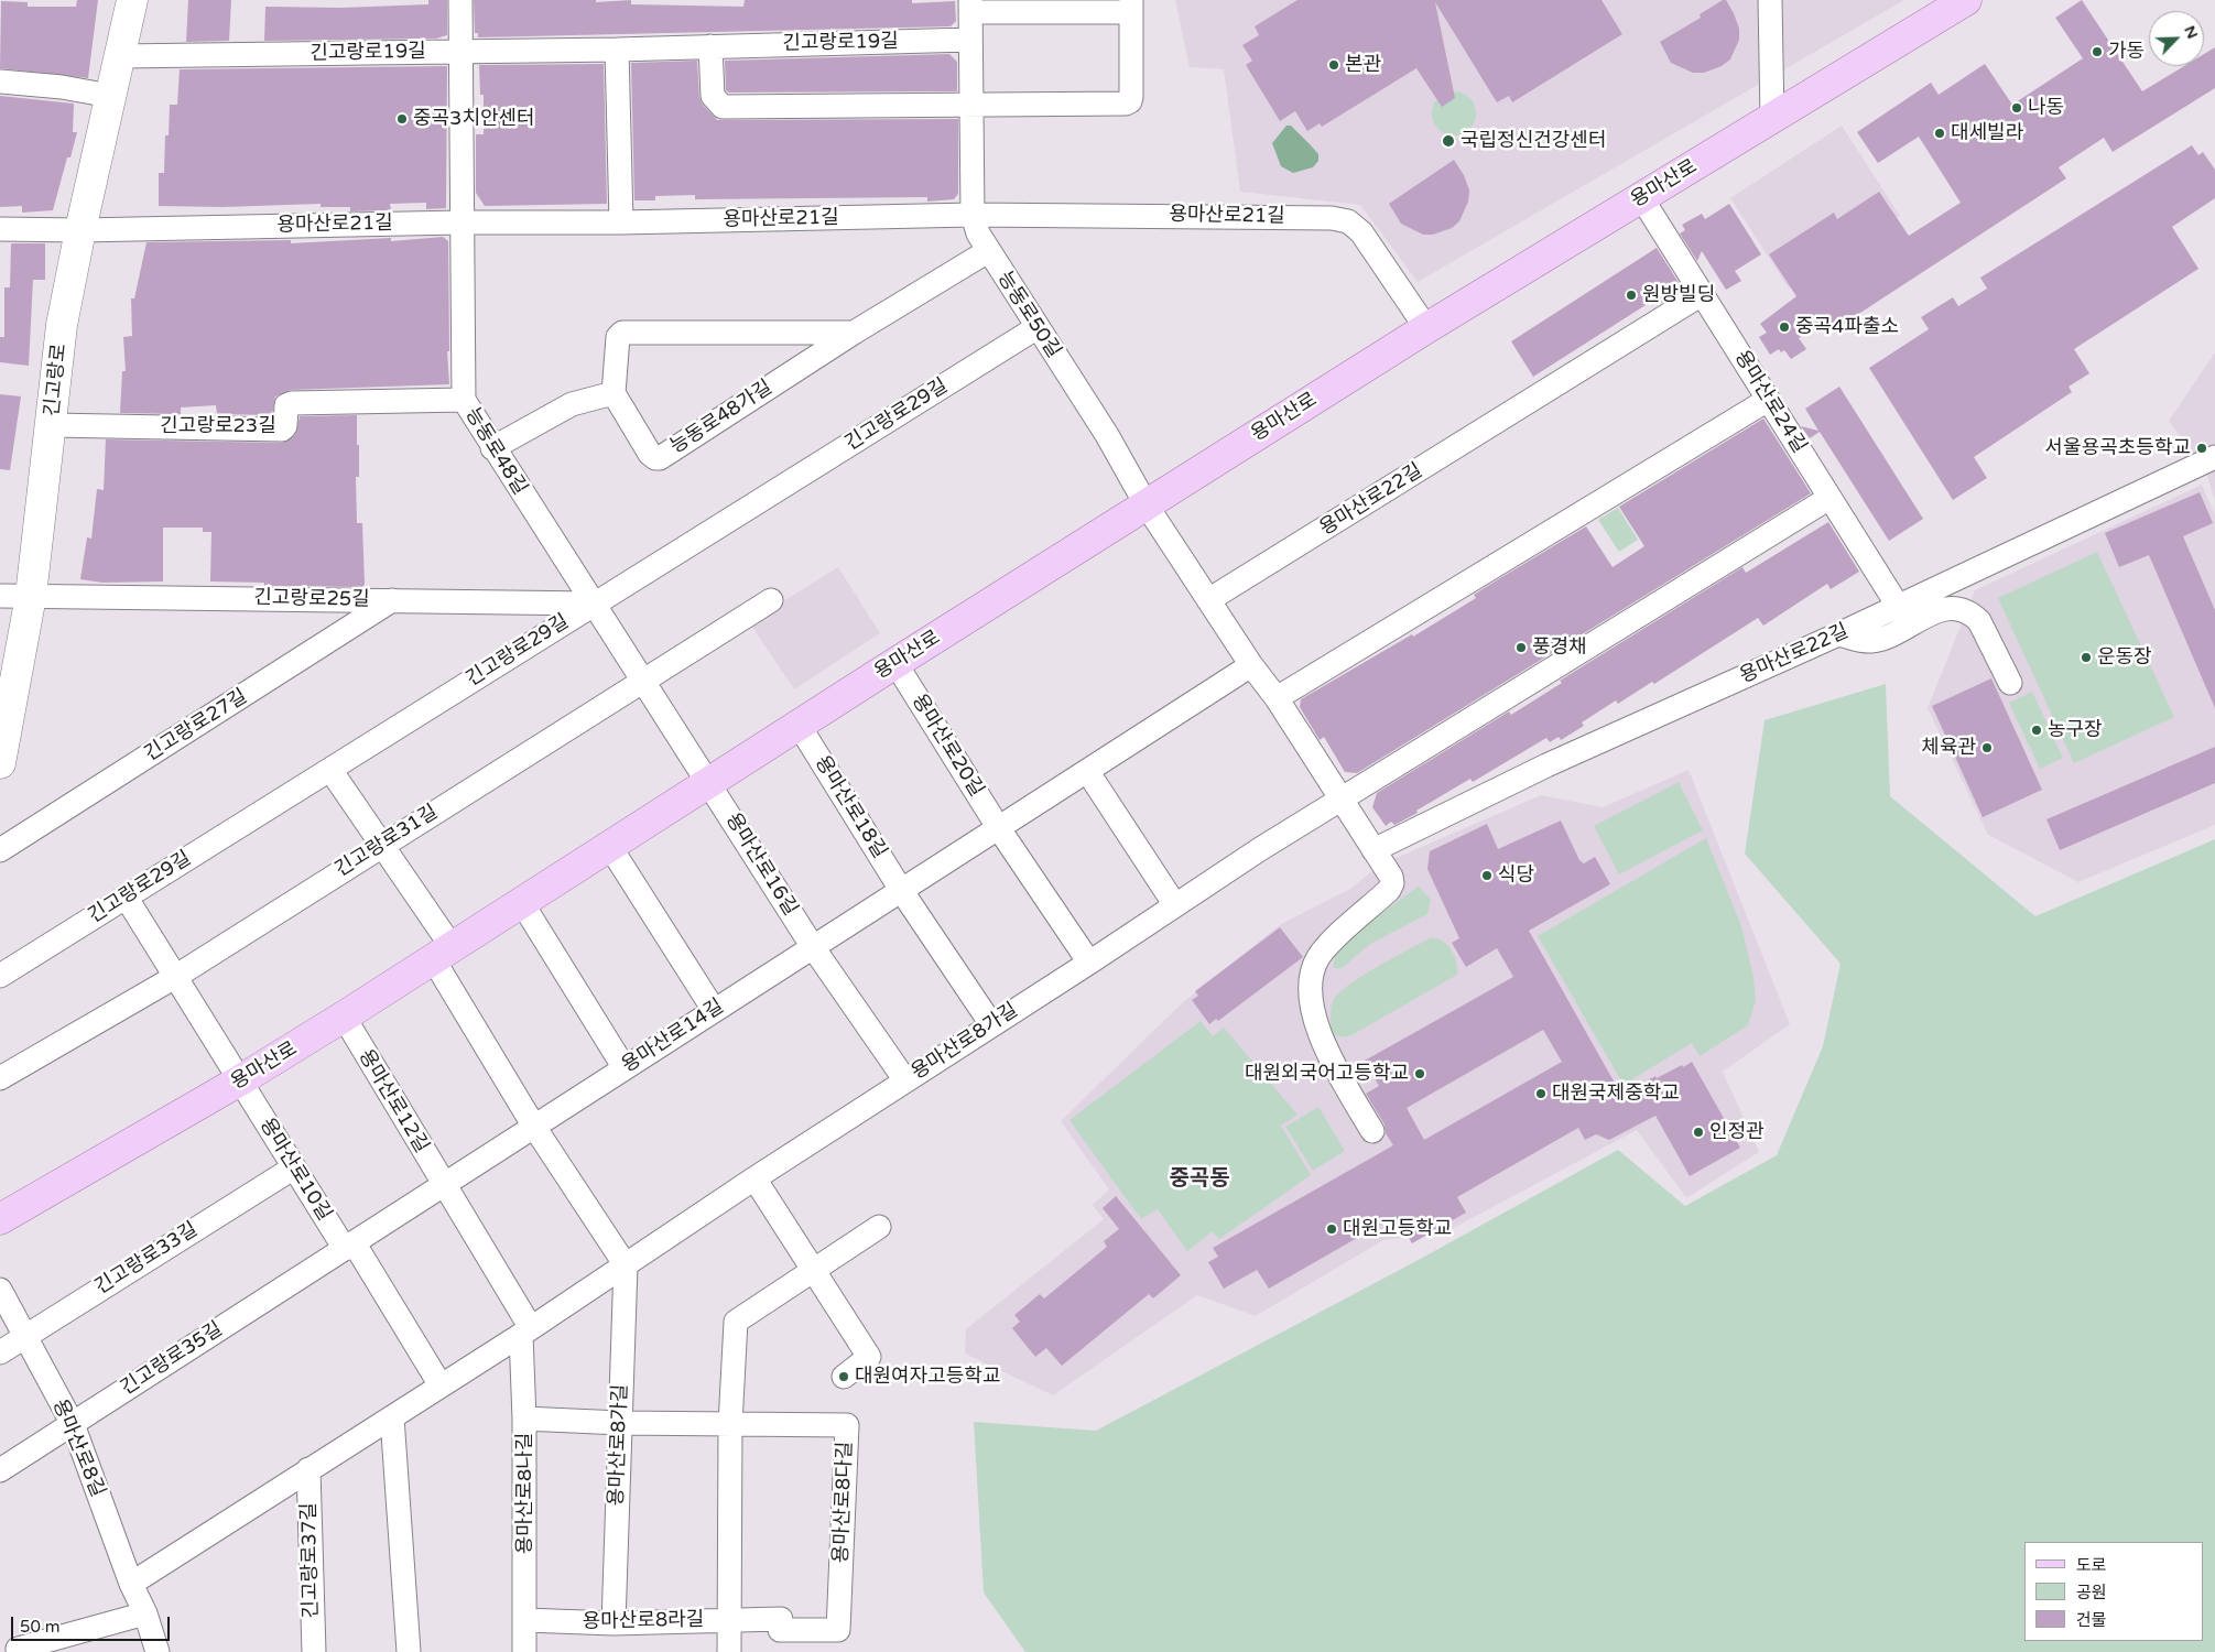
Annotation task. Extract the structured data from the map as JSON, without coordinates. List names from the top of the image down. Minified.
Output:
{"streets":{"main road":["용마산로","긴고랑로"],"street":["긴고랑로19길","용마산로21길","능동로50길","용마산로24길","긴고랑로29길","능동로48가길","긴고랑로23길","능동로48길","용마산로22길","긴고랑로25길","긴고랑로27길","용마산로20길","용마산로18길","긴고랑로31길","용마산로16길","용마산로14길","용마산로8가길","용마산로12길","용마산로10길","긴고랑로33길","긴고랑로35길","용마산로8길","용마산로8나길","용마산로8다길","긴고랑로37길","용마산로8라길"]},"crossings":[["긴고랑로19길","능동로50길"],["긴고랑로19길","긴고랑로"],["긴고랑로19길","능동로48길"],["용마산로","용마산로21길"],["용마산로","능동로50길"],["용마산로","용마산로24길"],["용마산로","능동로48길"],["용마산로","용마산로20길"],["용마산로","용마산로18길"],["용마산로","용마산로16길"],["용마산로","용마산로12길"],["용마산로","용마산로10길"],["용마산로21길","능동로50길"],["용마산로21길","긴고랑로"],["용마산로21길","능동로48길"],["능동로50길","긴고랑로29길"],["능동로50길","능동로48가길"],["긴고랑로","긴고랑로23길"],["긴고랑로","긴고랑로25길"],["용마산로24길","용마산로22길"],["긴고랑로29길","능동로48길"],["긴고랑로29길","긴고랑로25길"],["긴고랑로29길","용마산로10길"],["긴고랑로23길","능동로48길"],["능동로48길","긴고랑로25길"],["능동로48길","긴고랑로31길"],["능동로48길","용마산로16길"],["긴고랑로25길","긴고랑로27길"],["용마산로20길","용마산로8가길"],["용마산로18길","용마산로8가길"],["긴고랑로31길","용마산로10길"],["용마산로16길","용마산로14길"],["용마산로16길","용마산로8가길"],["용마산로8가길","용마산로12길"],["용마산로8가길","용마산로10길"],["용마산로8가길","용마산로8길"],["용마산로8가길","용마산로8나길"],["용마산로8가길","용마산로8다길"],["용마산로8가길","긴고랑로37길"],["용마산로8가길","용마산로8라길"],["용마산로12길","용마산로8나길"],["용마산로10길","긴고랑로33길"],["용마산로10길","긴고랑로35길"],["긴고랑로33길","용마산로8길"],["긴고랑로35길","용마산로8길"],["용마산로8나길","용마산로8다길"],["용마산로8나길","용마산로8라길"],["용마산로8다길","용마산로8라길"]],"districts":["중곡동"],"places":["가동","본관","나동","중곡3치안센터","대세빌라","국립정신건강센터","원방빌딩","중곡4파출소","서울용곡초등학교","풍경채","운동장","농구장","체육관","식당","대원외국어고등학교","대원국제중학교","인정관","대원고등학교","대원여자고등학교"],"legend":["도로","공원","건물"],"scale_bar":"50 m","north":"top right"}
